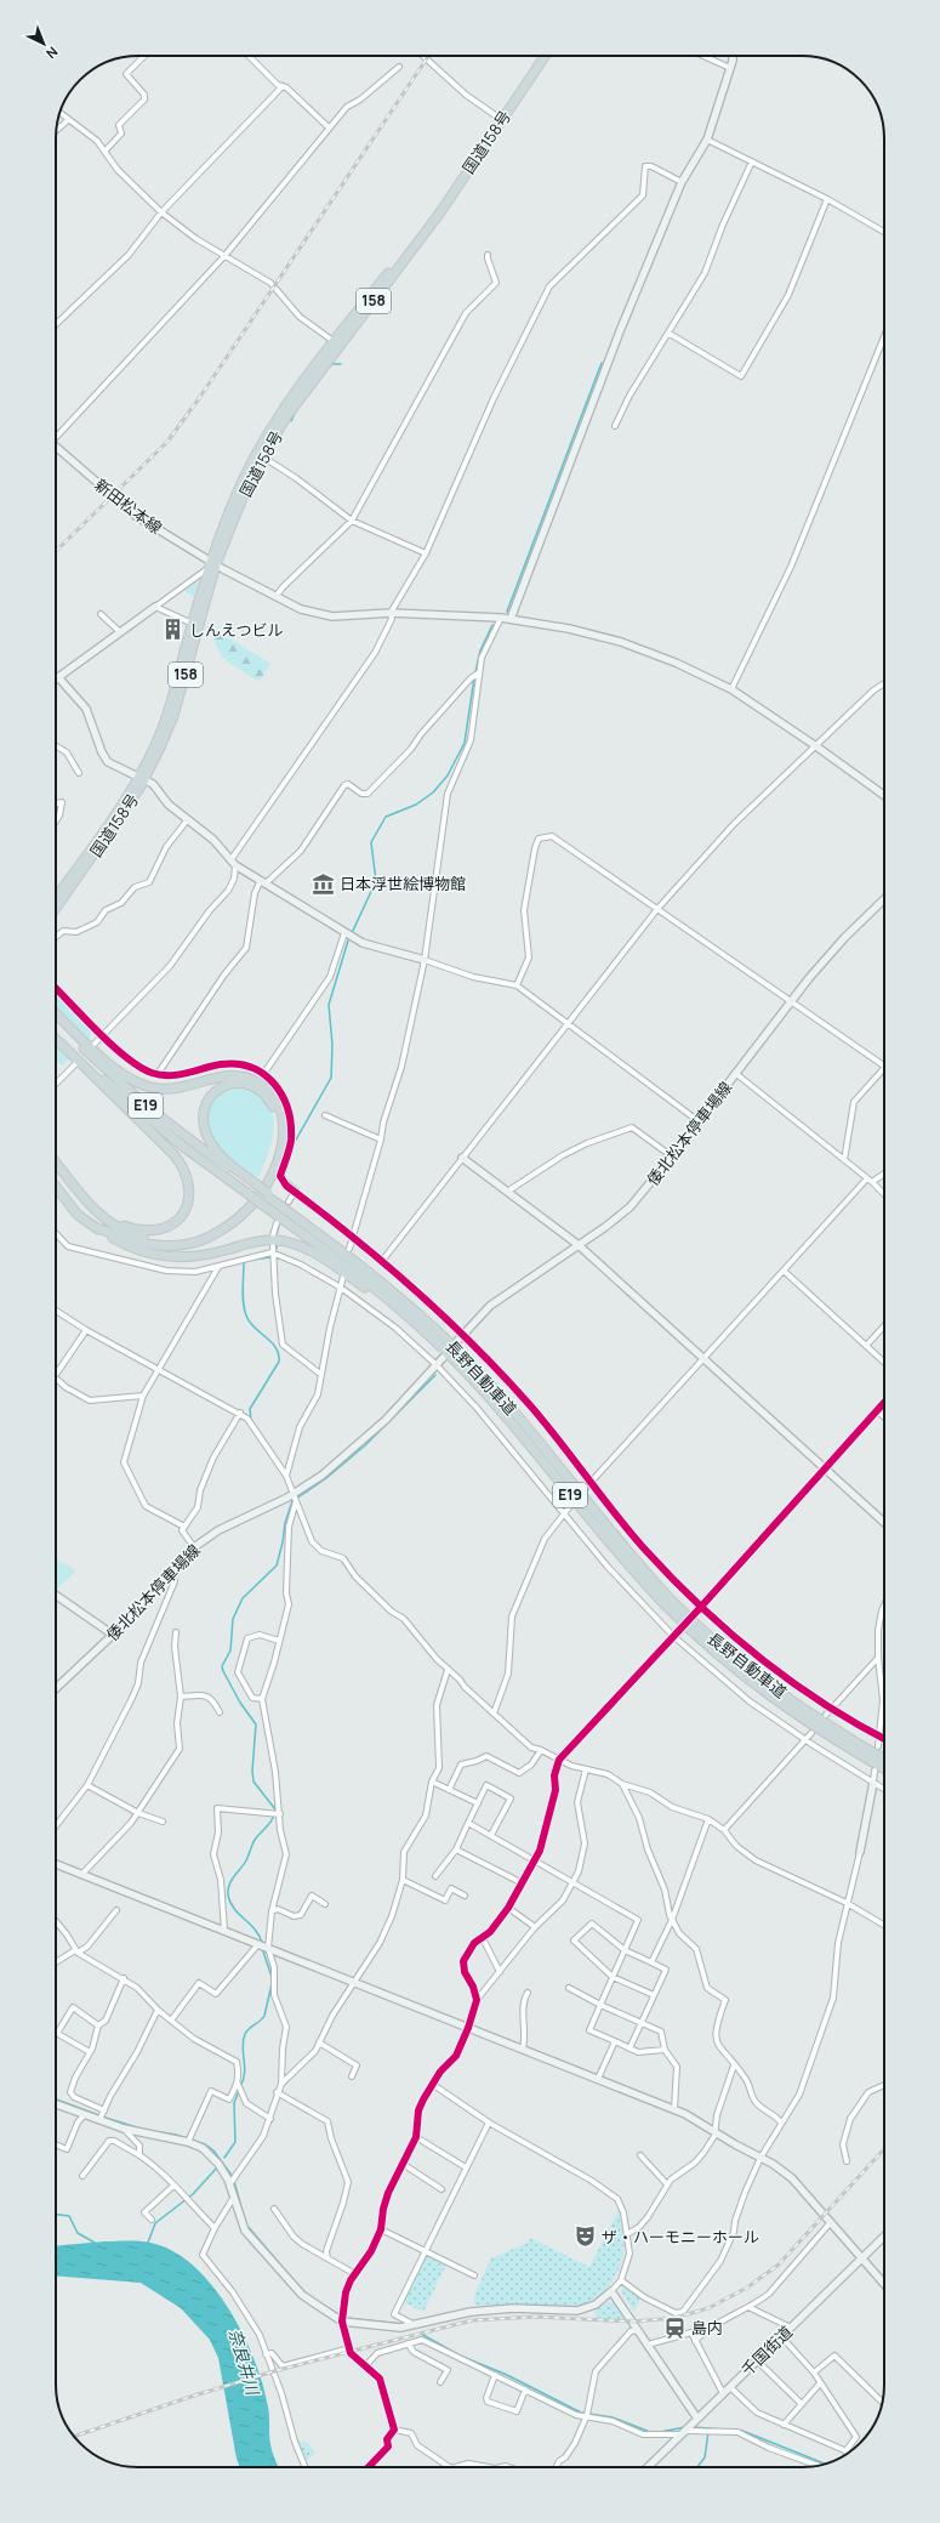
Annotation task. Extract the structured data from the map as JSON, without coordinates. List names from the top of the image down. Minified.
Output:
{"streets":{"highway":["国道158号","158","E19","長野自動車道"],"street":["新田松本線","倭北松本停車場線","千国街道"]},"crossings":[["国道158号","新田松本線"]],"water":["奈良井川"],"places":{"building":["しんえつビル"],"museum":["日本浮世絵博物館"],"theatre":["ザ・ハーモニーホール"],"station":["島内"]},"north":"bottom right"}
